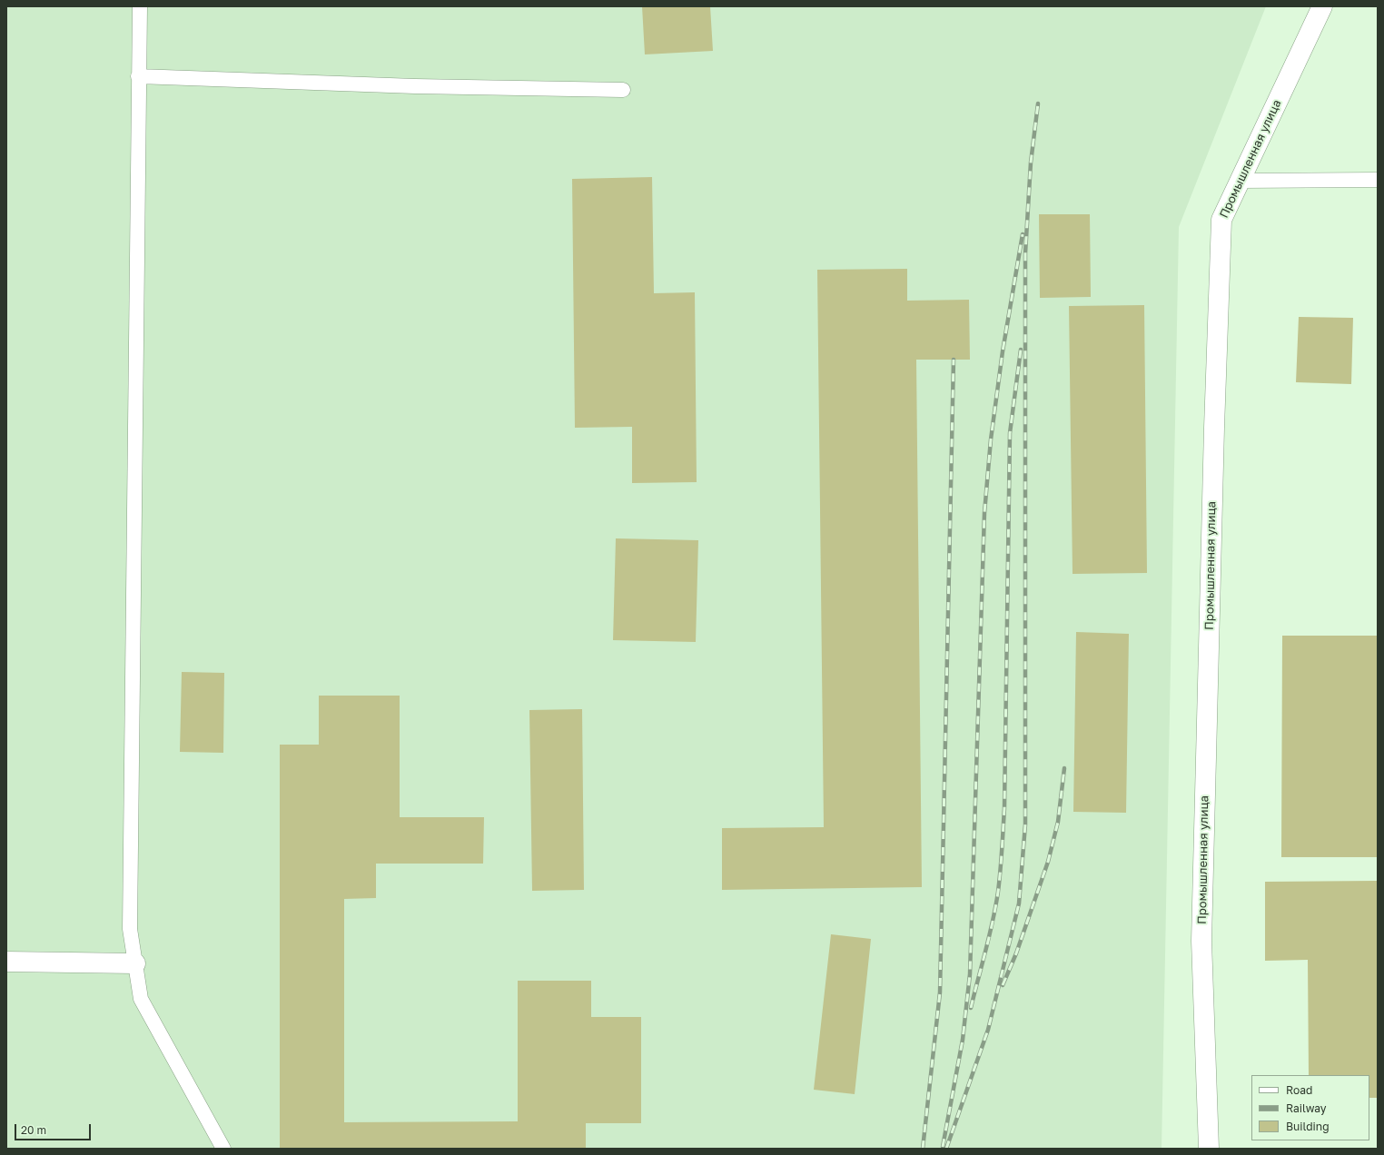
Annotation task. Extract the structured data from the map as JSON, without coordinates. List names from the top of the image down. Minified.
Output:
{"streets":{"street":["Промышленная улица"]},"legend":["Road","Railway","Building"],"scale_bar":"20 m"}
